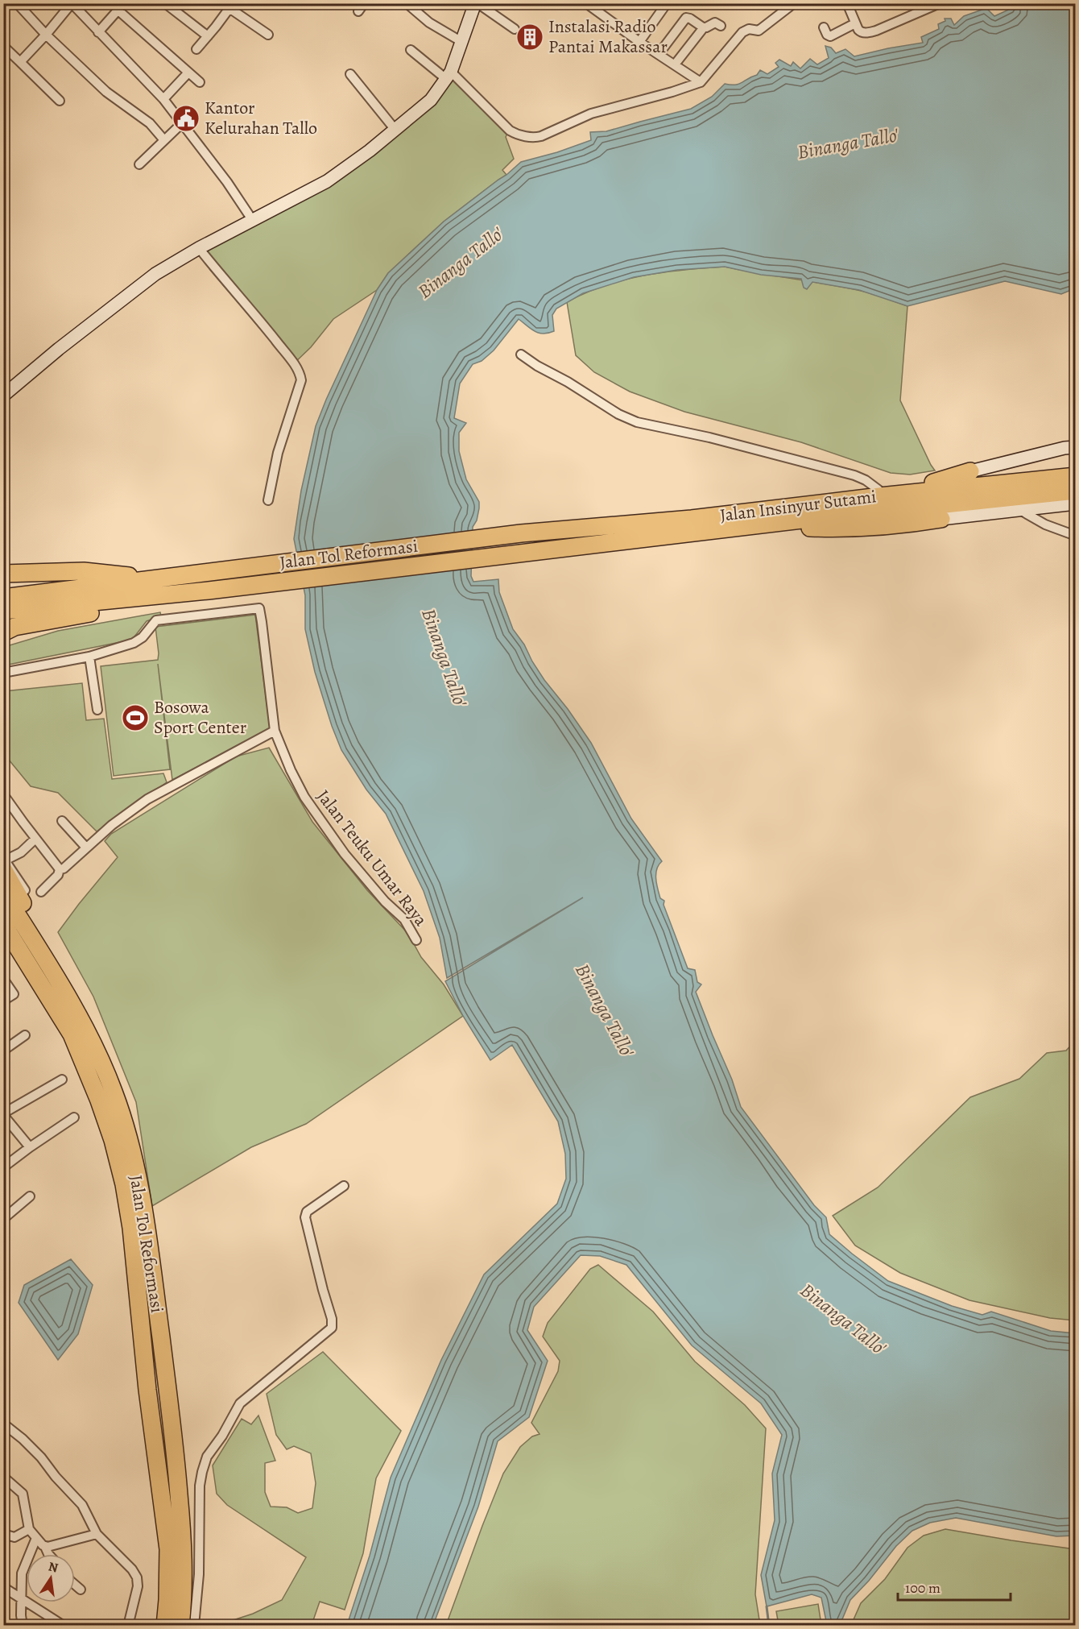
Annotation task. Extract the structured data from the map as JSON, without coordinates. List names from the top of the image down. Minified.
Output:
{"streets":{"highway":["Jalan Insinyur Sutami","Jalan Tol Reformasi"],"street":["Jalan Teuku Umar Raya"]},"crossings":[["Jalan Insinyur Sutami","Jalan Tol Reformasi"]],"water":["Binanga Tallo'"],"places":{"building":["Instalasi Radio Pantai Makassar"],"public building":["Kantor Kelurahan Tallo"],"sports":["Bosowa Sport Center"]},"scale_bar":"100 m","north":"top"}
